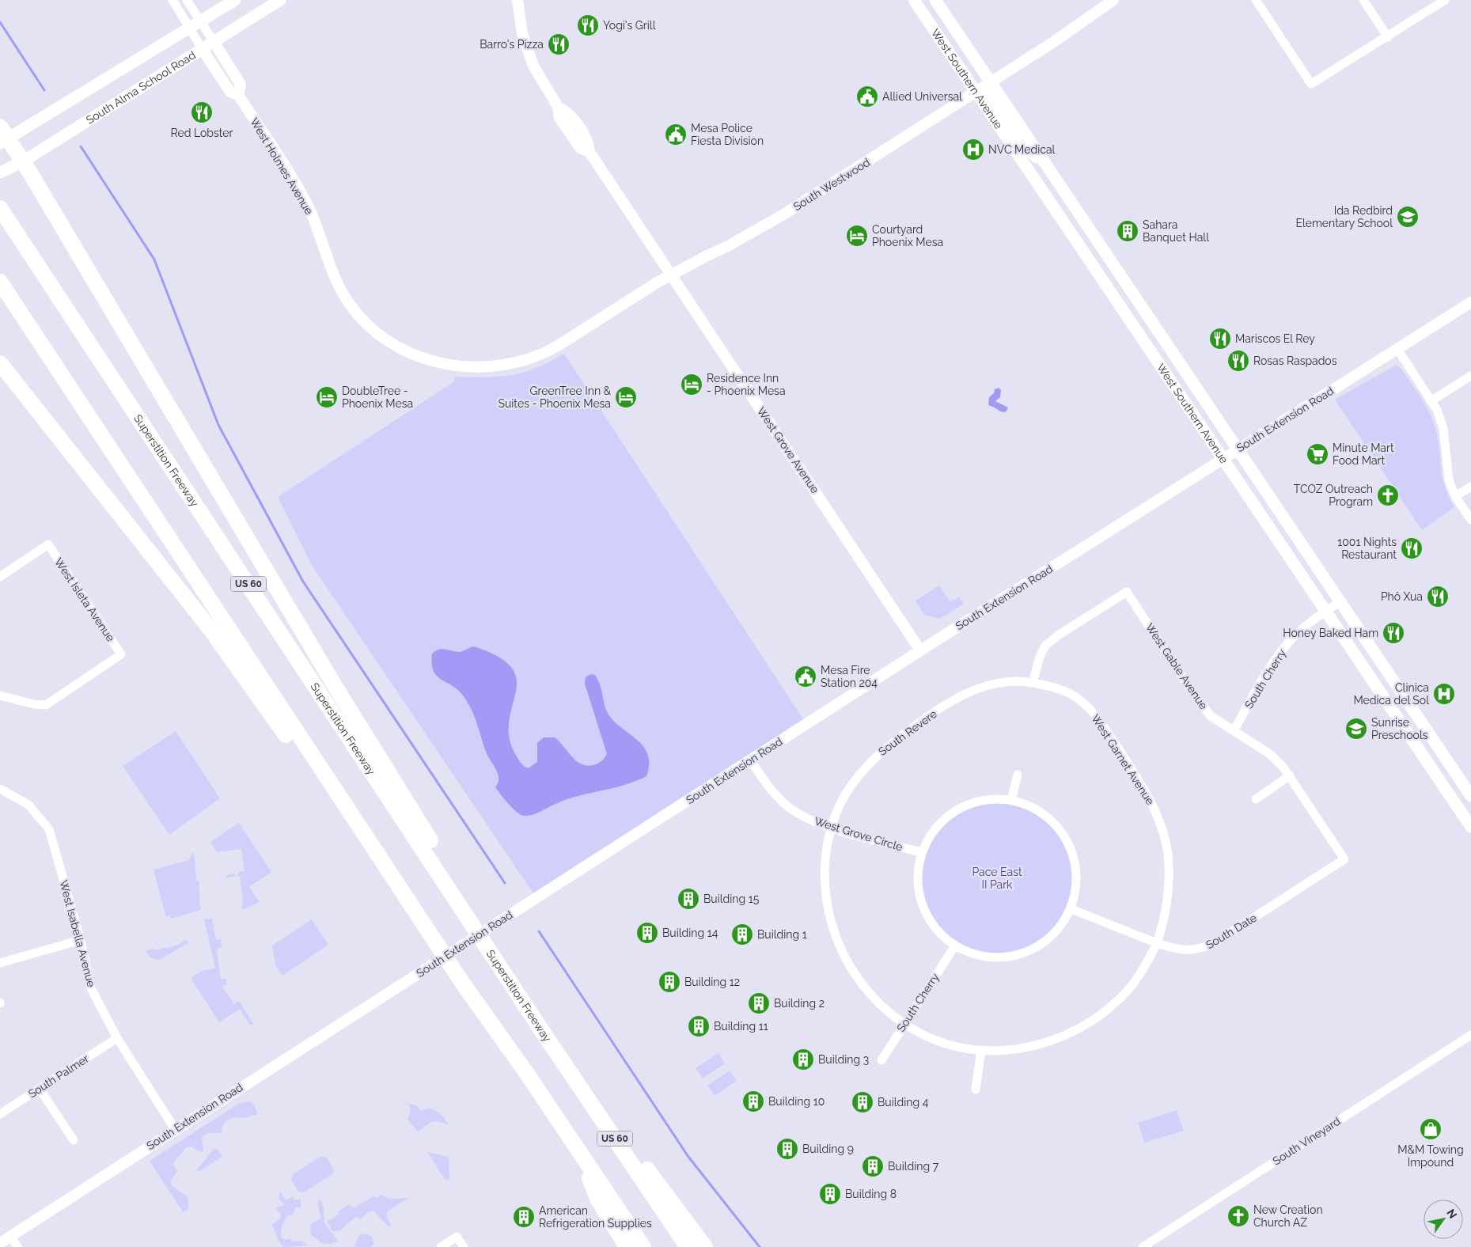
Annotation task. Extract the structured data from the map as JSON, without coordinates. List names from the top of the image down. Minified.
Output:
{"streets":{"highway":["Superstition Freeway","US 60"],"main road":["West Southern Avenue","South Alma School Road"],"street":["West Holmes Avenue","South Westwood","South Extension Road","West Grove Avenue","West Isleta Avenue","West Gable Avenue","South Cherry","South Revere","West Garnet Avenue","West Grove Circle","South Date","West Isabella Avenue","South Palmer","South Vineyard"]},"crossings":[["West Southern Avenue","South Westwood"],["West Southern Avenue","South Extension Road"],["West Southern Avenue","South Cherry"],["South Alma School Road","West Holmes Avenue"],["West Holmes Avenue","South Westwood"],["South Westwood","West Grove Avenue"],["South Extension Road","West Grove Avenue"],["South Extension Road","West Grove Circle"],["South Extension Road","West Isabella Avenue"],["West Gable Avenue","South Cherry"],["West Gable Avenue","South Revere"],["West Gable Avenue","West Garnet Avenue"],["West Gable Avenue","South Date"],["South Cherry","South Revere"],["South Revere","West Garnet Avenue"],["South Revere","West Grove Circle"],["West Garnet Avenue","South Date"],["West Isabella Avenue","South Palmer"]],"parks":["Pace East II Park"],"places":{"restaurant":["Yogi's Grill","Barro's Pizza","Red Lobster","Mariscos El Rey","Rosas Raspados","1001 Nights Restaurant","Phô Xua","Honey Baked Ham"],"public building":["Allied Universal","Mesa Police Fiesta Division","Mesa Fire Station 204"],"hospital":["NVC Medical","Clinica Medica del Sol"],"school or university":["Ida Redbird Elementary School","Sunrise Preschools"],"building":["Sahara Banquet Hall","Building 15","Building 14","Building 1","Building 12","Building 2","Building 11","Building 3","Building 10","Building 4","Building 9","Building 7","Building 8","American Refrigeration Supplies"],"hotel":["Courtyard Phoenix Mesa","Residence Inn - Phoenix Mesa","DoubleTree - Phoenix Mesa","GreenTree Inn & Suites - Phoenix Mesa"],"supermarket":["Minute Mart Food Mart"],"church":["TCOZ Outreach Program","New Creation Church AZ"],"shop":["M&M Towing Impound"]},"north":"top right"}
